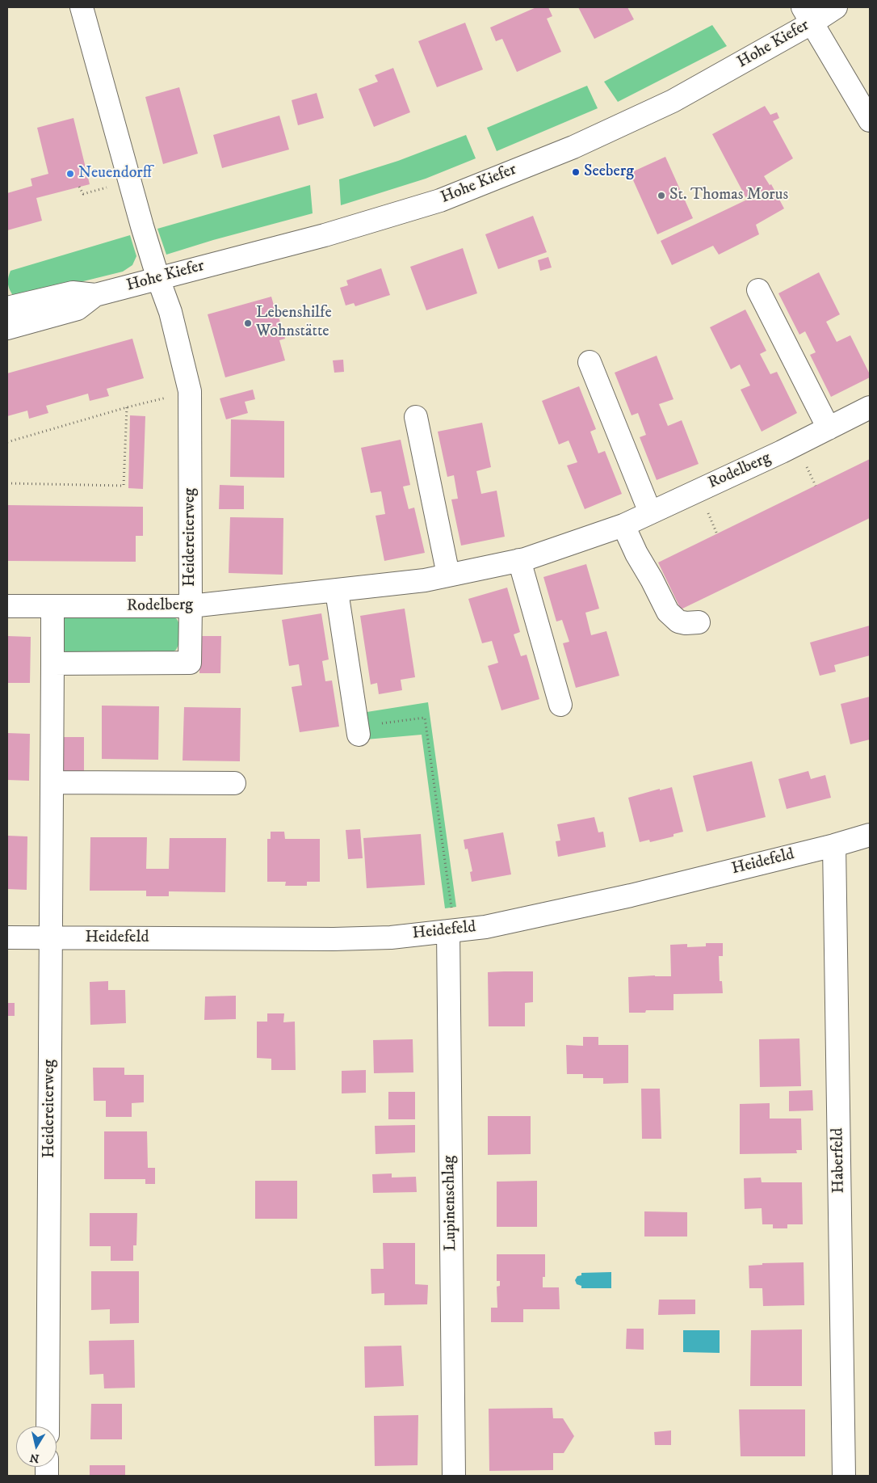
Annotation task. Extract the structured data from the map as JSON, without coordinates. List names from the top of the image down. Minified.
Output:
{"streets":{"street":["Hohe Kiefer","Rodelberg","Heidereiterweg","Heidefeld","Haberfeld","Lupinenschlag"]},"crossings":[["Hohe Kiefer","Heidereiterweg"],["Rodelberg","Heidereiterweg"],["Heidereiterweg","Heidefeld"],["Heidefeld","Haberfeld"],["Heidefeld","Lupinenschlag"]],"places":["Seeberg","Neuendorff","St. Thomas Morus","Lebenshilfe Wohnstätte"],"north":"bottom"}
